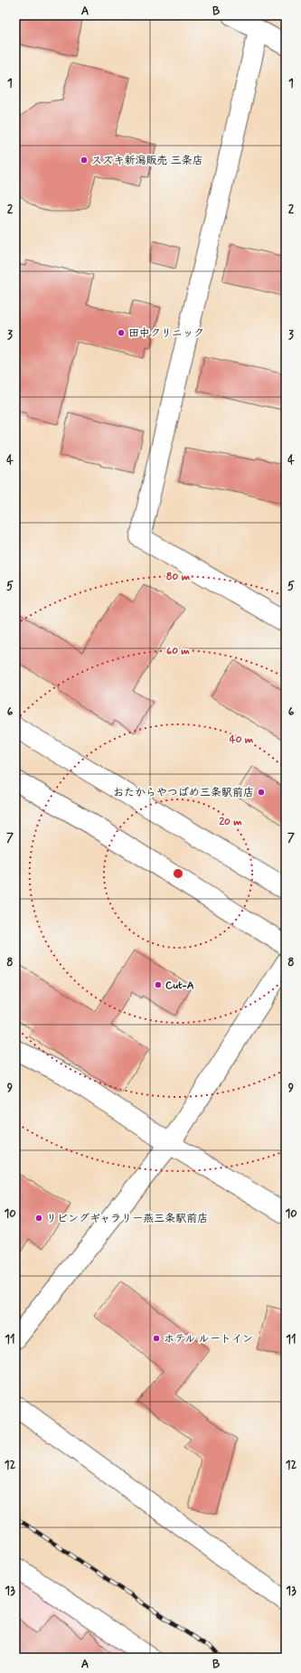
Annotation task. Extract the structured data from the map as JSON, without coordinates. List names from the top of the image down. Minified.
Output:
{"places":["スズキ新潟販売 三条店","田中クリニック","おたからやつばめ三条駅前店","Cut-A","リビングギャラリー燕三条駅前店","ホテル ルートイン"],"grid":{"columns":["A","B"],"rows":["1","2","3","4","5","6","7","8","9","10","11","12","13"]},"rings":["80 m","60 m","40 m","20 m"]}
